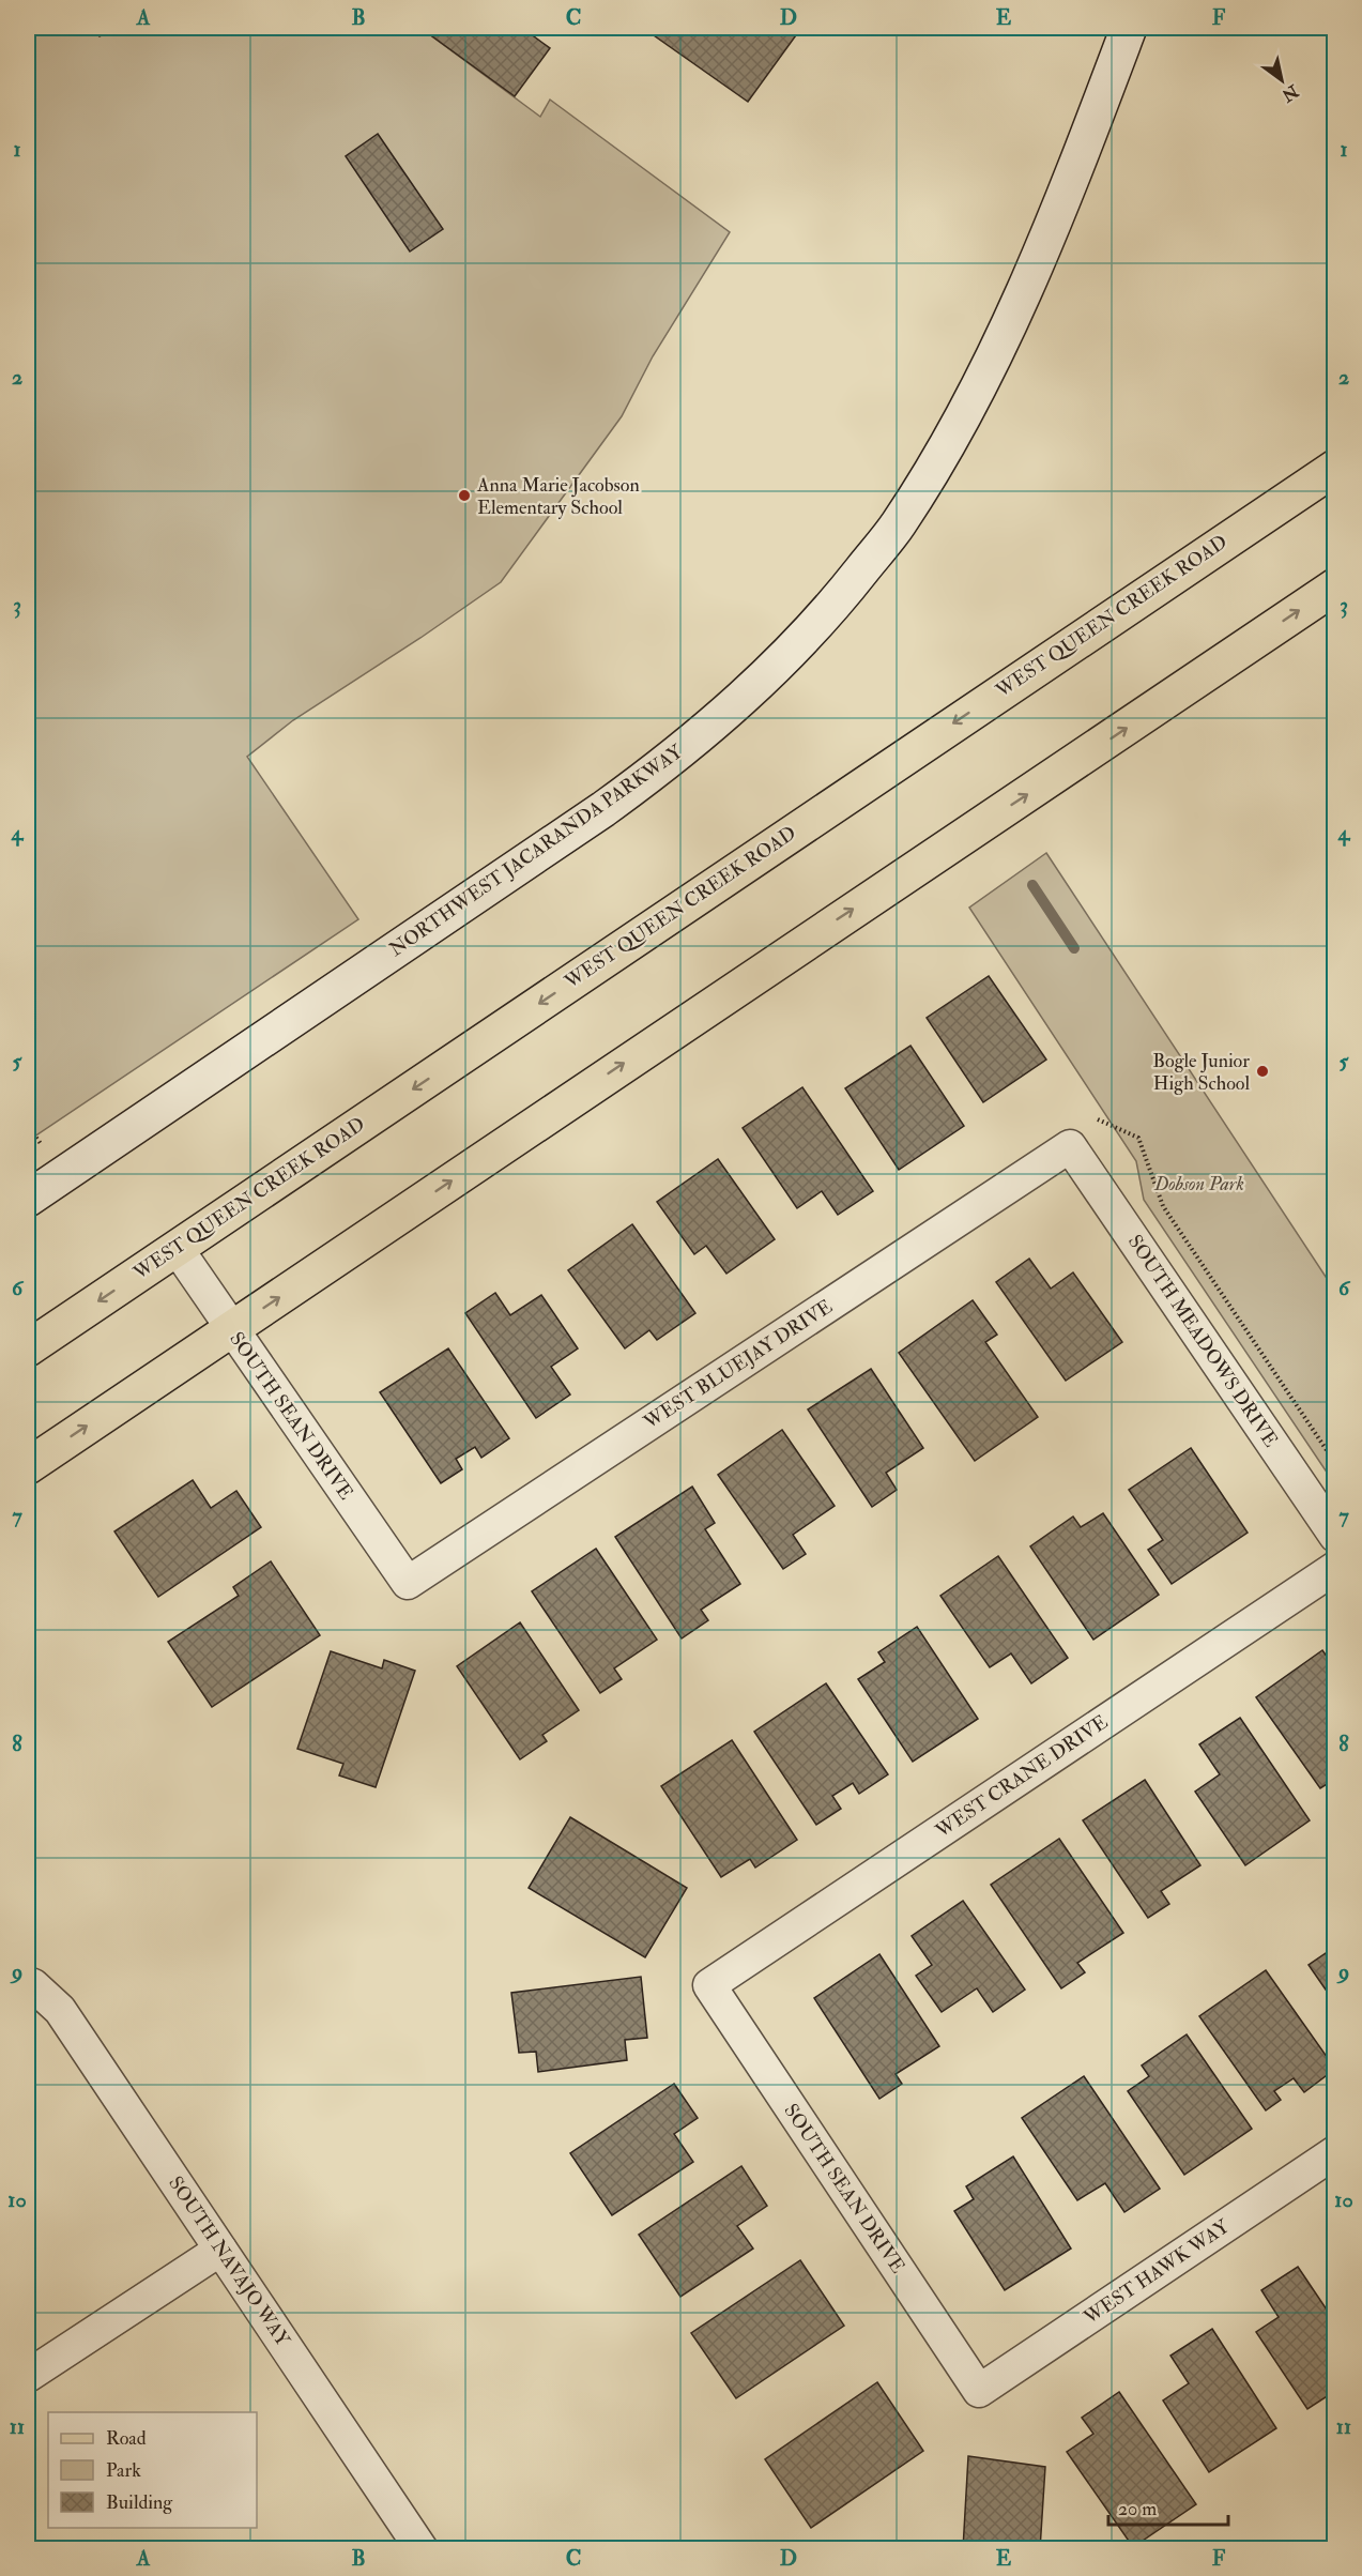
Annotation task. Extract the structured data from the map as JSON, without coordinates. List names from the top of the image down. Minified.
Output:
{"streets":{"main road":["WEST QUEEN CREEK ROAD"],"street":["NORTHWEST JACARANDA PARKWAY","SOUTH MEADOWS DRIVE","WEST BLUEJAY DRIVE","SOUTH SEAN DRIVE","WEST CRANE DRIVE","SOUTH NAVAJO WAY","WEST HAWK WAY"]},"crossings":[["WEST QUEEN CREEK ROAD","SOUTH SEAN DRIVE"],["SOUTH MEADOWS DRIVE","WEST BLUEJAY DRIVE"],["WEST BLUEJAY DRIVE","SOUTH SEAN DRIVE"],["SOUTH SEAN DRIVE","WEST CRANE DRIVE"],["SOUTH SEAN DRIVE","WEST HAWK WAY"]],"parks":["Dobson Park"],"places":["Anna Marie Jacobson Elementary School","Bogle Junior High School"],"legend":["Road","Park","Building"],"scale_bar":"20 m","north":"bottom right","grid":{"columns":["A","B","C","D","E","F"],"rows":["1","2","3","4","5","6","7","8","9","10","11"]}}
